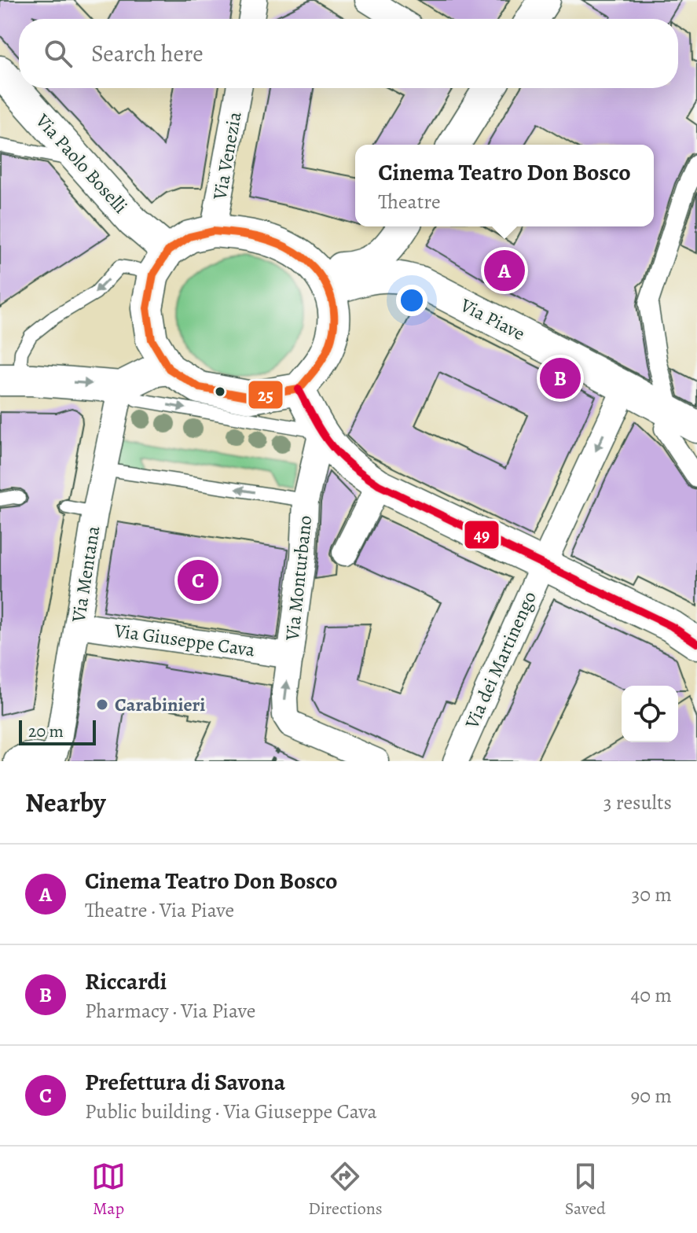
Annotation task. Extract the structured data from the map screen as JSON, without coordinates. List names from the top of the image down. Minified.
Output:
{"streets":{"street":["Via Venezia","Via Paolo Boselli","Via Piave","Via Mentana","Via Monturbano","Via Giuseppe Cava","Via dei Martinengo"]},"crossings":[["Via Venezia","Via Paolo Boselli"],["Via Venezia","Via Piave"],["Via Paolo Boselli","Via Piave"],["Via Piave","Via dei Martinengo"],["Via Mentana","Via Giuseppe Cava"],["Via Monturbano","Via Giuseppe Cava"]],"one_way":["Via dei Martinengo"],"places":["Carabinieri"],"lines":["transit line 25","transit line 49"],"scale_bar":"20 m","page":{"search":"Search here","popup":["Cinema Teatro Don Bosco","Theatre"],"pins":["A","B","C"],"scale":"20 m","heading":["Nearby","3 results"],"list":[{"mark":"A","name":"Cinema Teatro Don Bosco","note":"Theatre · Via Piave","value":"30 m"},{"mark":"B","name":"Riccardi","note":"Pharmacy · Via Piave","value":"40 m"},{"mark":"C","name":"Prefettura di Savona","note":"Public building · Via Giuseppe Cava","value":"90 m"}],"nav":["Map","Directions","Saved"]}}
